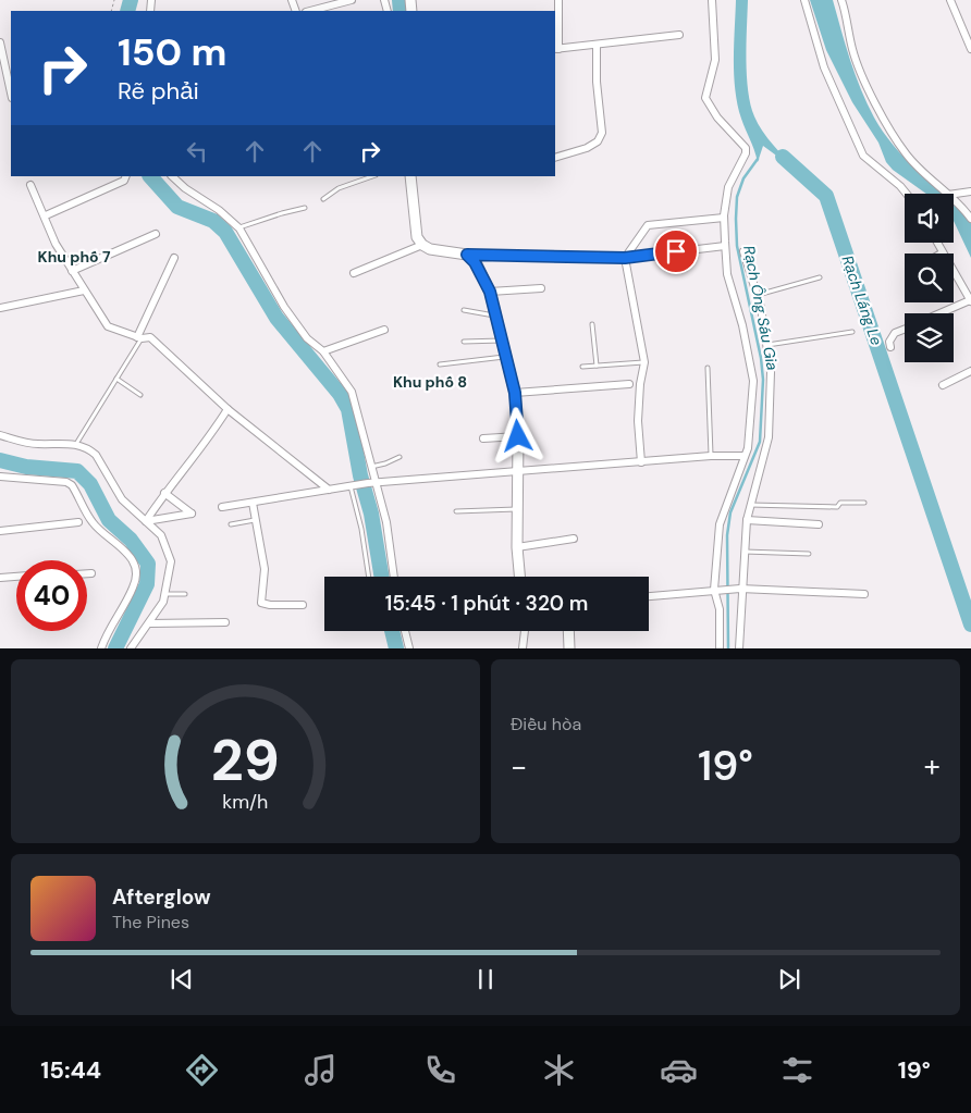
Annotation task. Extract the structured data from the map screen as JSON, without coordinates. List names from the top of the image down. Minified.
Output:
{"districts":["Khu phố 7","Khu phố 8"],"water":["Rạch Láng Le","Rạch Ông Sáu Gia"],"page":{"turn":["150 m","Rẽ phải"],"limit":"40","trip":"15:45 · 1 phút · 320 m","tile":"Điều hòa","heat":["−","19°","+"],"song":["Afterglow","The Pines"],"tabs":["15:44","19°"],"gauge":["29","km/h"]}}
